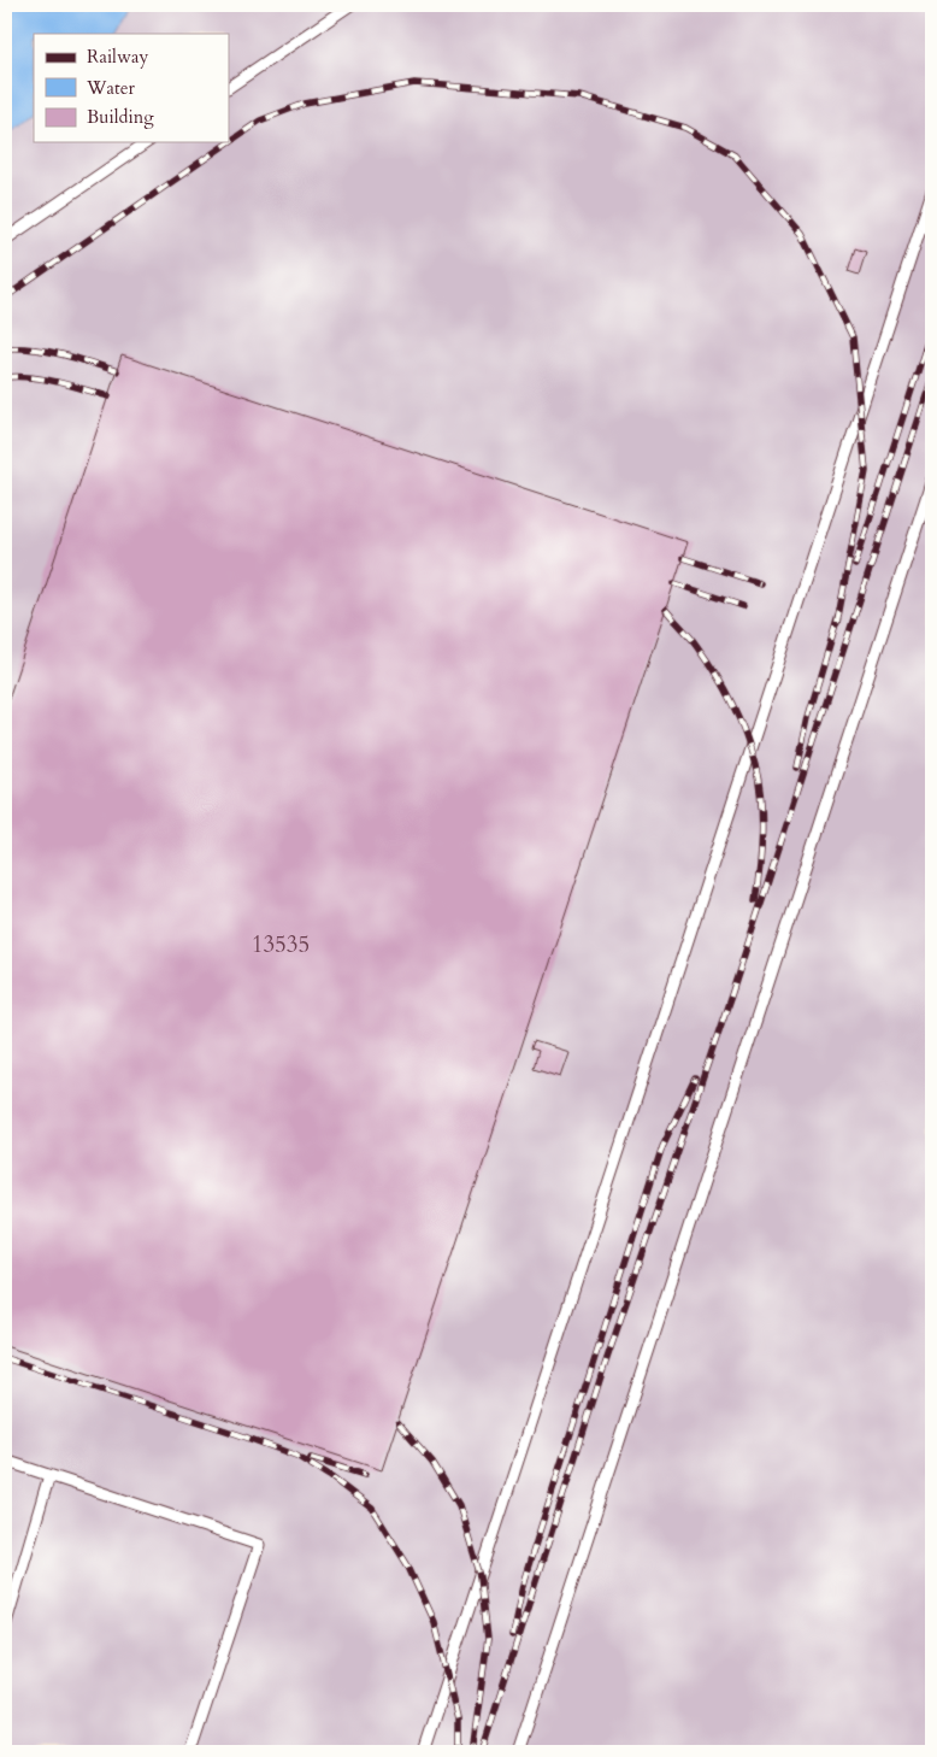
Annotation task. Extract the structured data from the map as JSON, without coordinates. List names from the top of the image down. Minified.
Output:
{"house_numbers":["13535"],"legend":["Railway","Water","Building"]}
